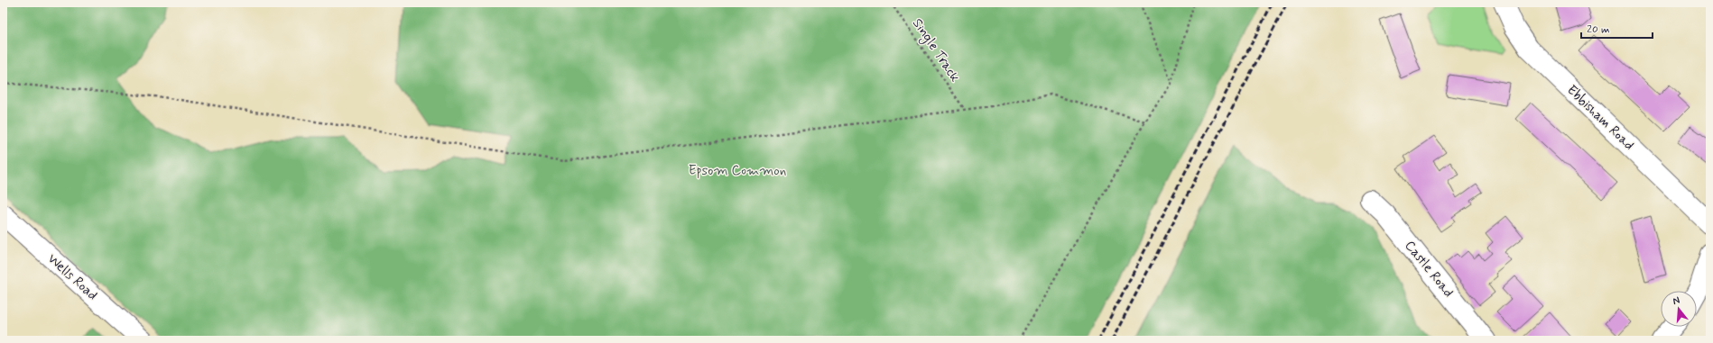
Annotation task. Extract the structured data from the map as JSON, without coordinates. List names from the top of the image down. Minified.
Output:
{"streets":{"street":["Ebbisham Road","Castle Road","Wells Road"],"path":["Single Track"]},"parks":["Epsom Common"],"scale_bar":"20 m","north":"top"}
